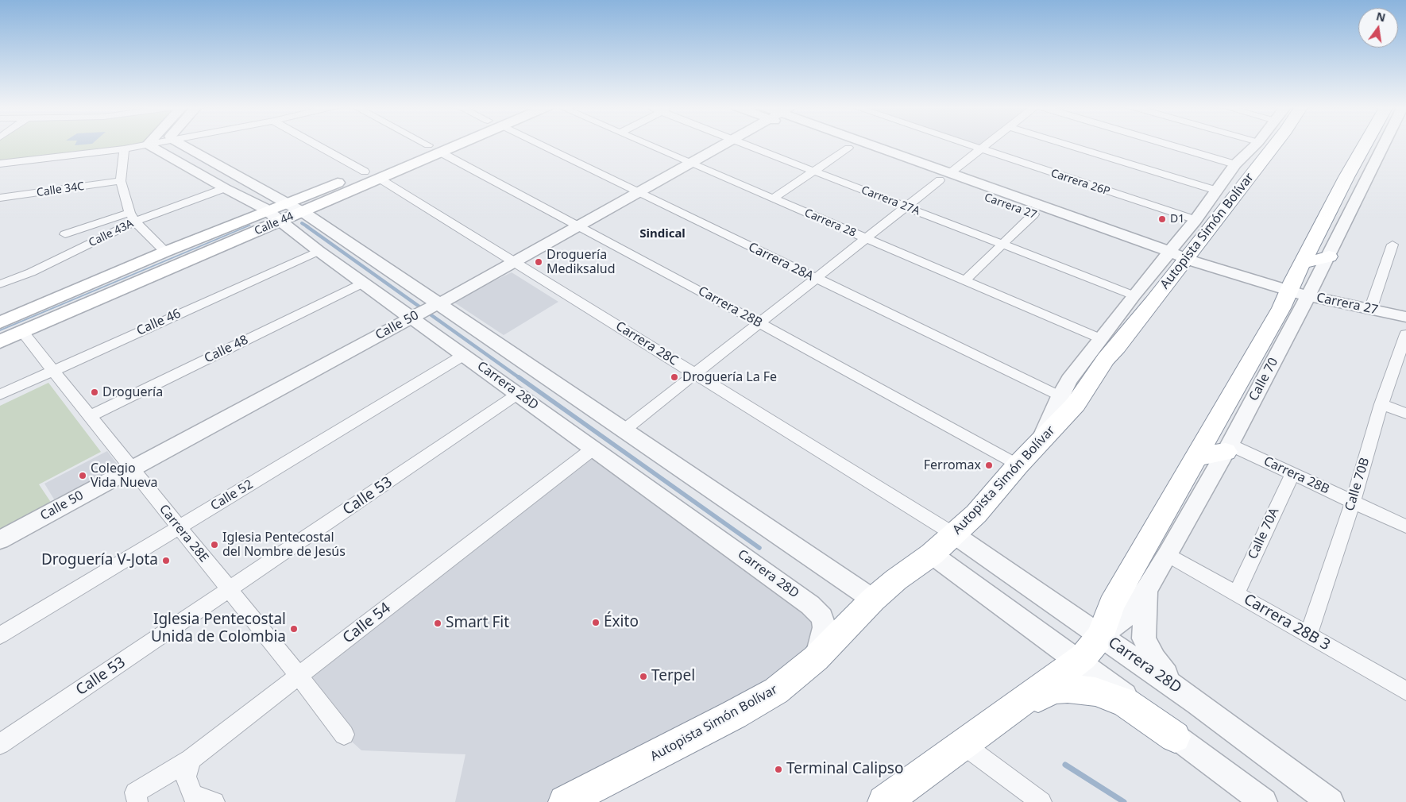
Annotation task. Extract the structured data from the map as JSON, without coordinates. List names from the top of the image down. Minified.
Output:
{"streets":{"highway":["Autopista Simón Bolívar"],"main road":["Calle 44"],"street":["Carrera 26P","Calle 34C","Carrera 27A","Carrera 27","Carrera 28","Calle 43A","Carrera 28A","Carrera 28B","Calle 46","Calle 50","Carrera 28C","Calle 48","Calle 70","Carrera 28D","Calle 70B","Calle 52","Calle 53","Carrera 28E","Calle 70A","Carrera 28B 3","Calle 54"]},"crossings":[["Carrera 27","Autopista Simón Bolívar"],["Carrera 27","Calle 70"],["Carrera 28","Calle 50"],["Calle 44","Carrera 28B"],["Calle 44","Carrera 28C"],["Calle 44","Carrera 28D"],["Calle 44","Carrera 28E"],["Autopista Simón Bolívar","Carrera 28B"],["Autopista Simón Bolívar","Carrera 28C"],["Autopista Simón Bolívar","Carrera 28D"],["Calle 43A","Carrera 28D"],["Carrera 28A","Calle 50"],["Carrera 28B","Calle 50"],["Carrera 28B","Calle 70"],["Carrera 28B","Calle 70B"],["Carrera 28B","Calle 70A"],["Calle 46","Carrera 28D"],["Calle 46","Carrera 28E"],["Calle 50","Carrera 28C"],["Calle 50","Carrera 28D"],["Calle 50","Carrera 28E"],["Carrera 28C","Carrera 28D"],["Calle 48","Carrera 28D"],["Calle 48","Carrera 28E"],["Calle 70","Carrera 28D"],["Calle 70","Carrera 28B 3"],["Carrera 28D","Calle 52"],["Carrera 28D","Calle 53"],["Carrera 28D","Calle 54"],["Calle 70B","Carrera 28B 3"],["Calle 52","Carrera 28E"],["Calle 53","Carrera 28E"],["Carrera 28E","Calle 54"],["Calle 70A","Carrera 28B 3"]],"districts":["Sindical"],"places":["D1","Droguería Mediksalud","Droguería La Fe","Droguería","Ferromax","Colegio Vida Nueva","Iglesia Pentecostal del Nombre de Jesús","Droguería V-Jota","Éxito","Smart Fit","Iglesia Pentecostal Unida de Colombia","Terpel","Terminal Calipso"],"north":"top"}
